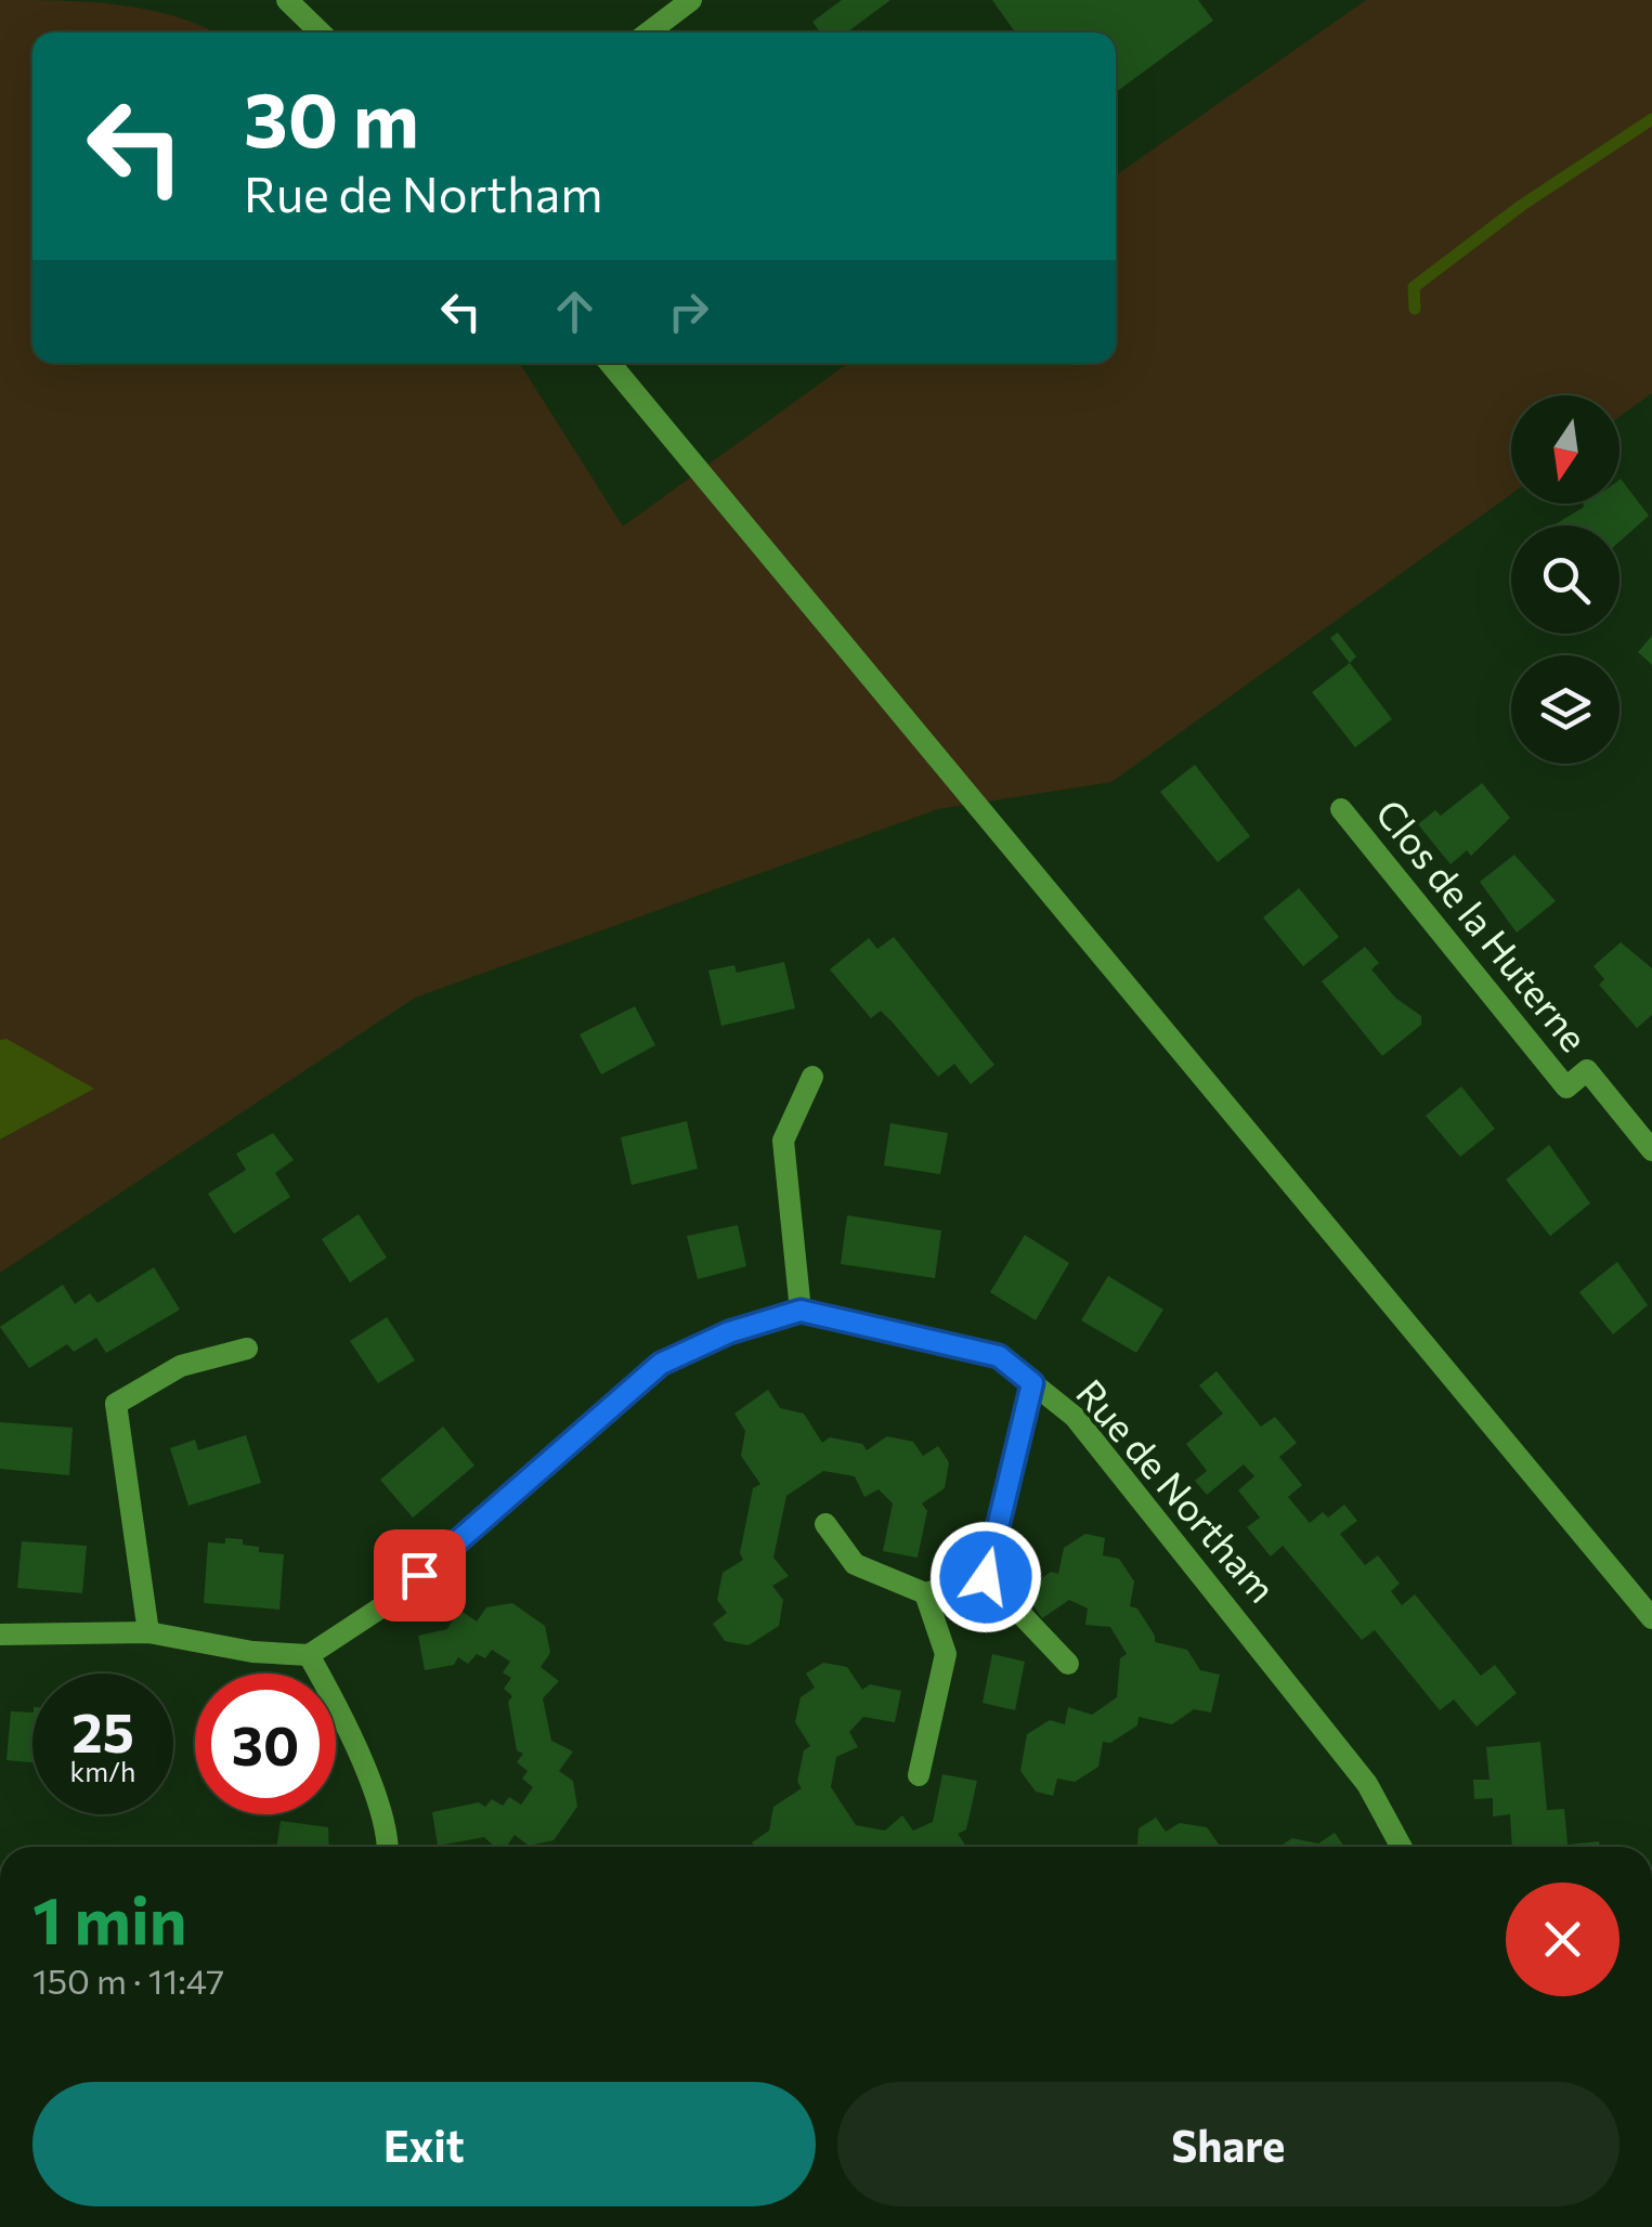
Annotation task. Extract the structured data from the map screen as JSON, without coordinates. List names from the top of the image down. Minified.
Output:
{"streets":{"street":["Clos de la Huterne","Rue de Northam"]},"north":"bottom","page":{"turn":["30 m","Rue de Northam"],"speed":"25 km/h","limit":"30","heading":["1 min","150 m · 11:47"],"buttons":["Exit","Share"]}}
